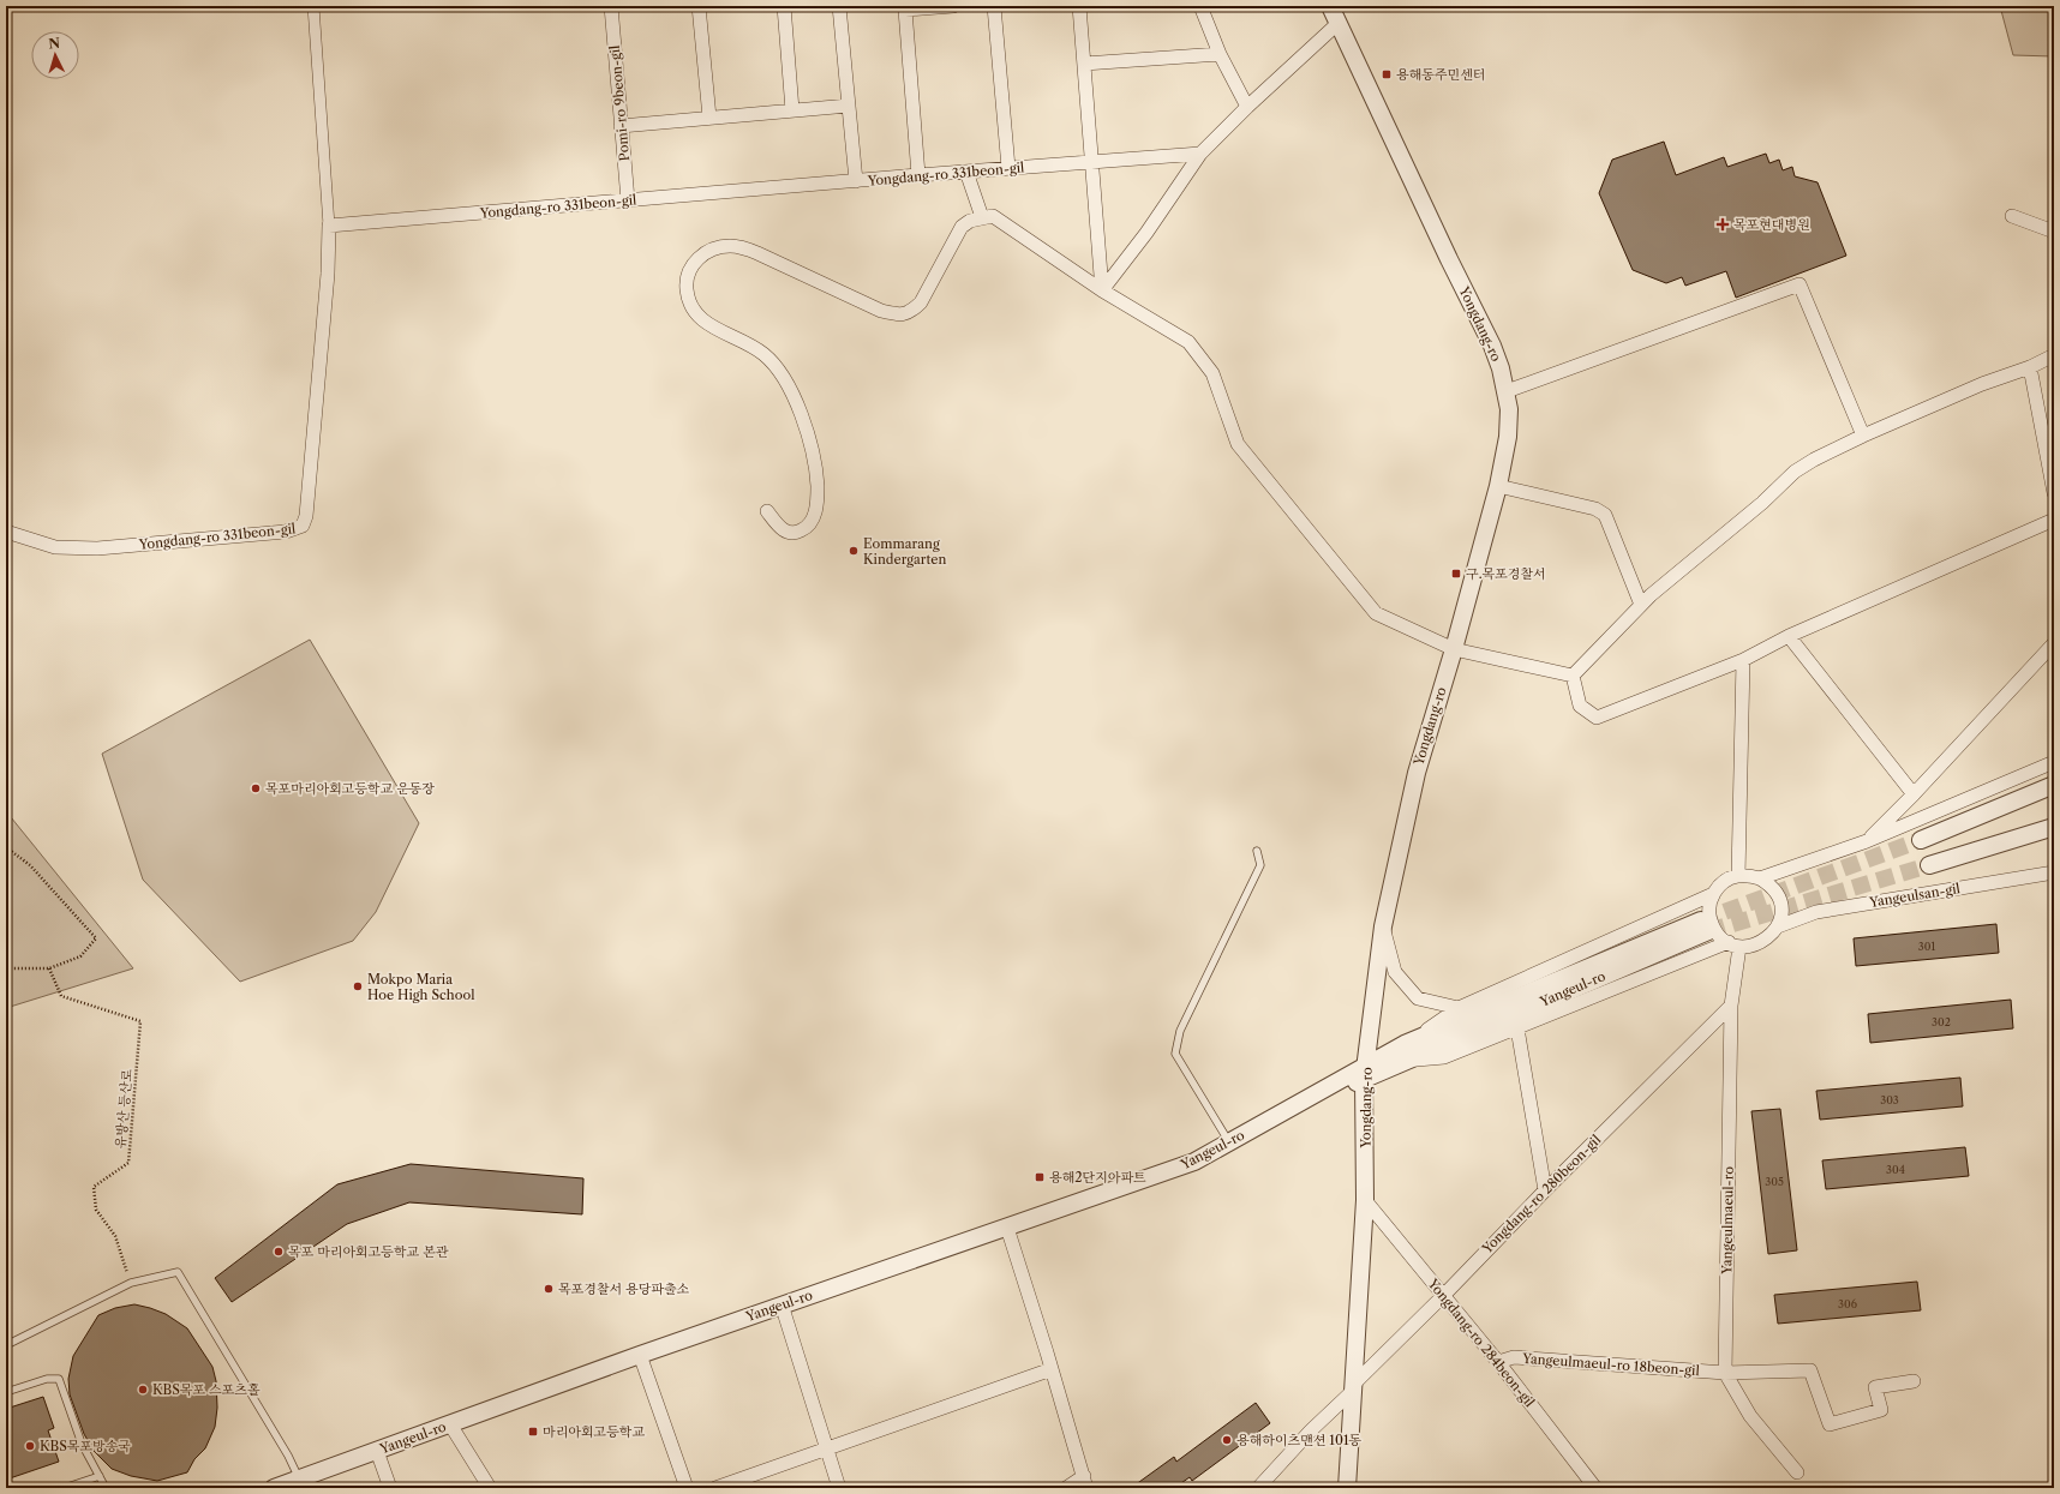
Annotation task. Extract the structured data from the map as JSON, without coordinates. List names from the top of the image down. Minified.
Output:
{"streets":{"street":["Pomi-ro 9beon-gil","Yongdang-ro 331beon-gil","Yongdang-ro","Yangeulsan-gil","Yangeul-ro","Yongdang-ro 280beon-gil","Yangeulmaeul-ro","Yongdang-ro 284beon-gil","Yangeulmaeul-ro 18beon-gil"],"path":["유방산 등산로"]},"crossings":[["Pomi-ro 9beon-gil","Yongdang-ro 331beon-gil"],["Yongdang-ro","Yangeul-ro"],["Yongdang-ro","Yongdang-ro 280beon-gil"],["Yongdang-ro","Yongdang-ro 284beon-gil"],["Yangeulsan-gil","Yangeulmaeul-ro"],["Yongdang-ro 280beon-gil","Yangeulmaeul-ro"],["Yongdang-ro 280beon-gil","Yongdang-ro 284beon-gil"],["Yangeulmaeul-ro","Yangeulmaeul-ro 18beon-gil"],["Yongdang-ro 284beon-gil","Yangeulmaeul-ro 18beon-gil"]],"places":{"transit":["용해동주민센터","구.목포경찰서","용해2단지아파트","마리아회고등학교"],"health":["목포현대병원"],"other":["Eommarang Kindergarten","목포마리아회고등학교 운동장","Mokpo Maria Hoe High School","목포 마리아회고등학교 본관","목포경찰서 용당파출소","KBS목포 스포츠홀","용해하이츠맨션 101동","KBS목포방송국"]},"house_numbers":["301","302","303","304","305","306"],"north":"top"}
